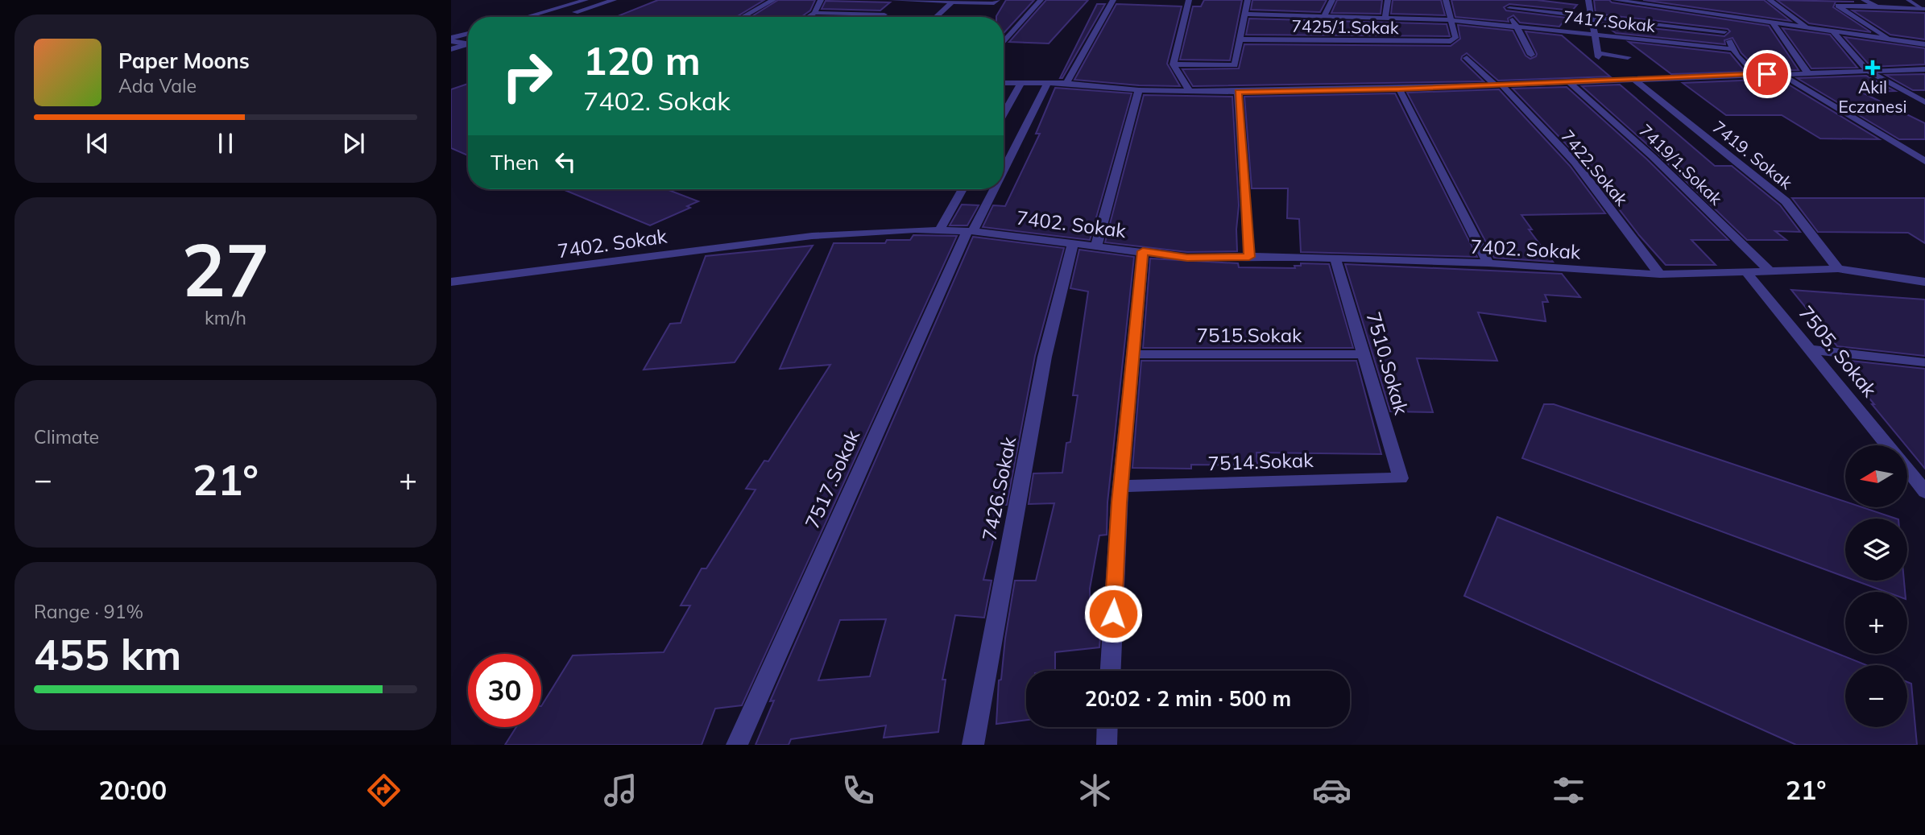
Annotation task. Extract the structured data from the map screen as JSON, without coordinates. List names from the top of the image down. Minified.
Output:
{"streets":{"street":["7417.Sokak","7425/1.Sokak","7419. Sokak","7419/1.Sokak","7422.Sokak","7402. Sokak","7515.Sokak","7505. Sokak","7510.Sokak","7514.Sokak","7517.Sokak","7426.Sokak"]},"crossings":[["7417.Sokak","7425/1.Sokak"],["7419. Sokak","7402. Sokak"],["7419/1.Sokak","7402. Sokak"],["7422.Sokak","7402. Sokak"],["7402. Sokak","7505. Sokak"],["7402. Sokak","7510.Sokak"],["7402. Sokak","7517.Sokak"],["7402. Sokak","7426.Sokak"],["7515.Sokak","7510.Sokak"],["7510.Sokak","7514.Sokak"]],"places":{"health":["Akil Eczanesi"]},"north":"left","page":{"turn":["120 m","7402. Sokak"],"song":["Paper Moons","Ada Vale"],"then":"Then","tile":[["27","km/h"],"Climate",["Range · 91%","455 km"]],"map_buttons":["+","−"],"heat":["−","21°","+"],"limit":"30","trip":"20:02 · 2 min · 500 m","tabs":["20:00","21°"]}}
